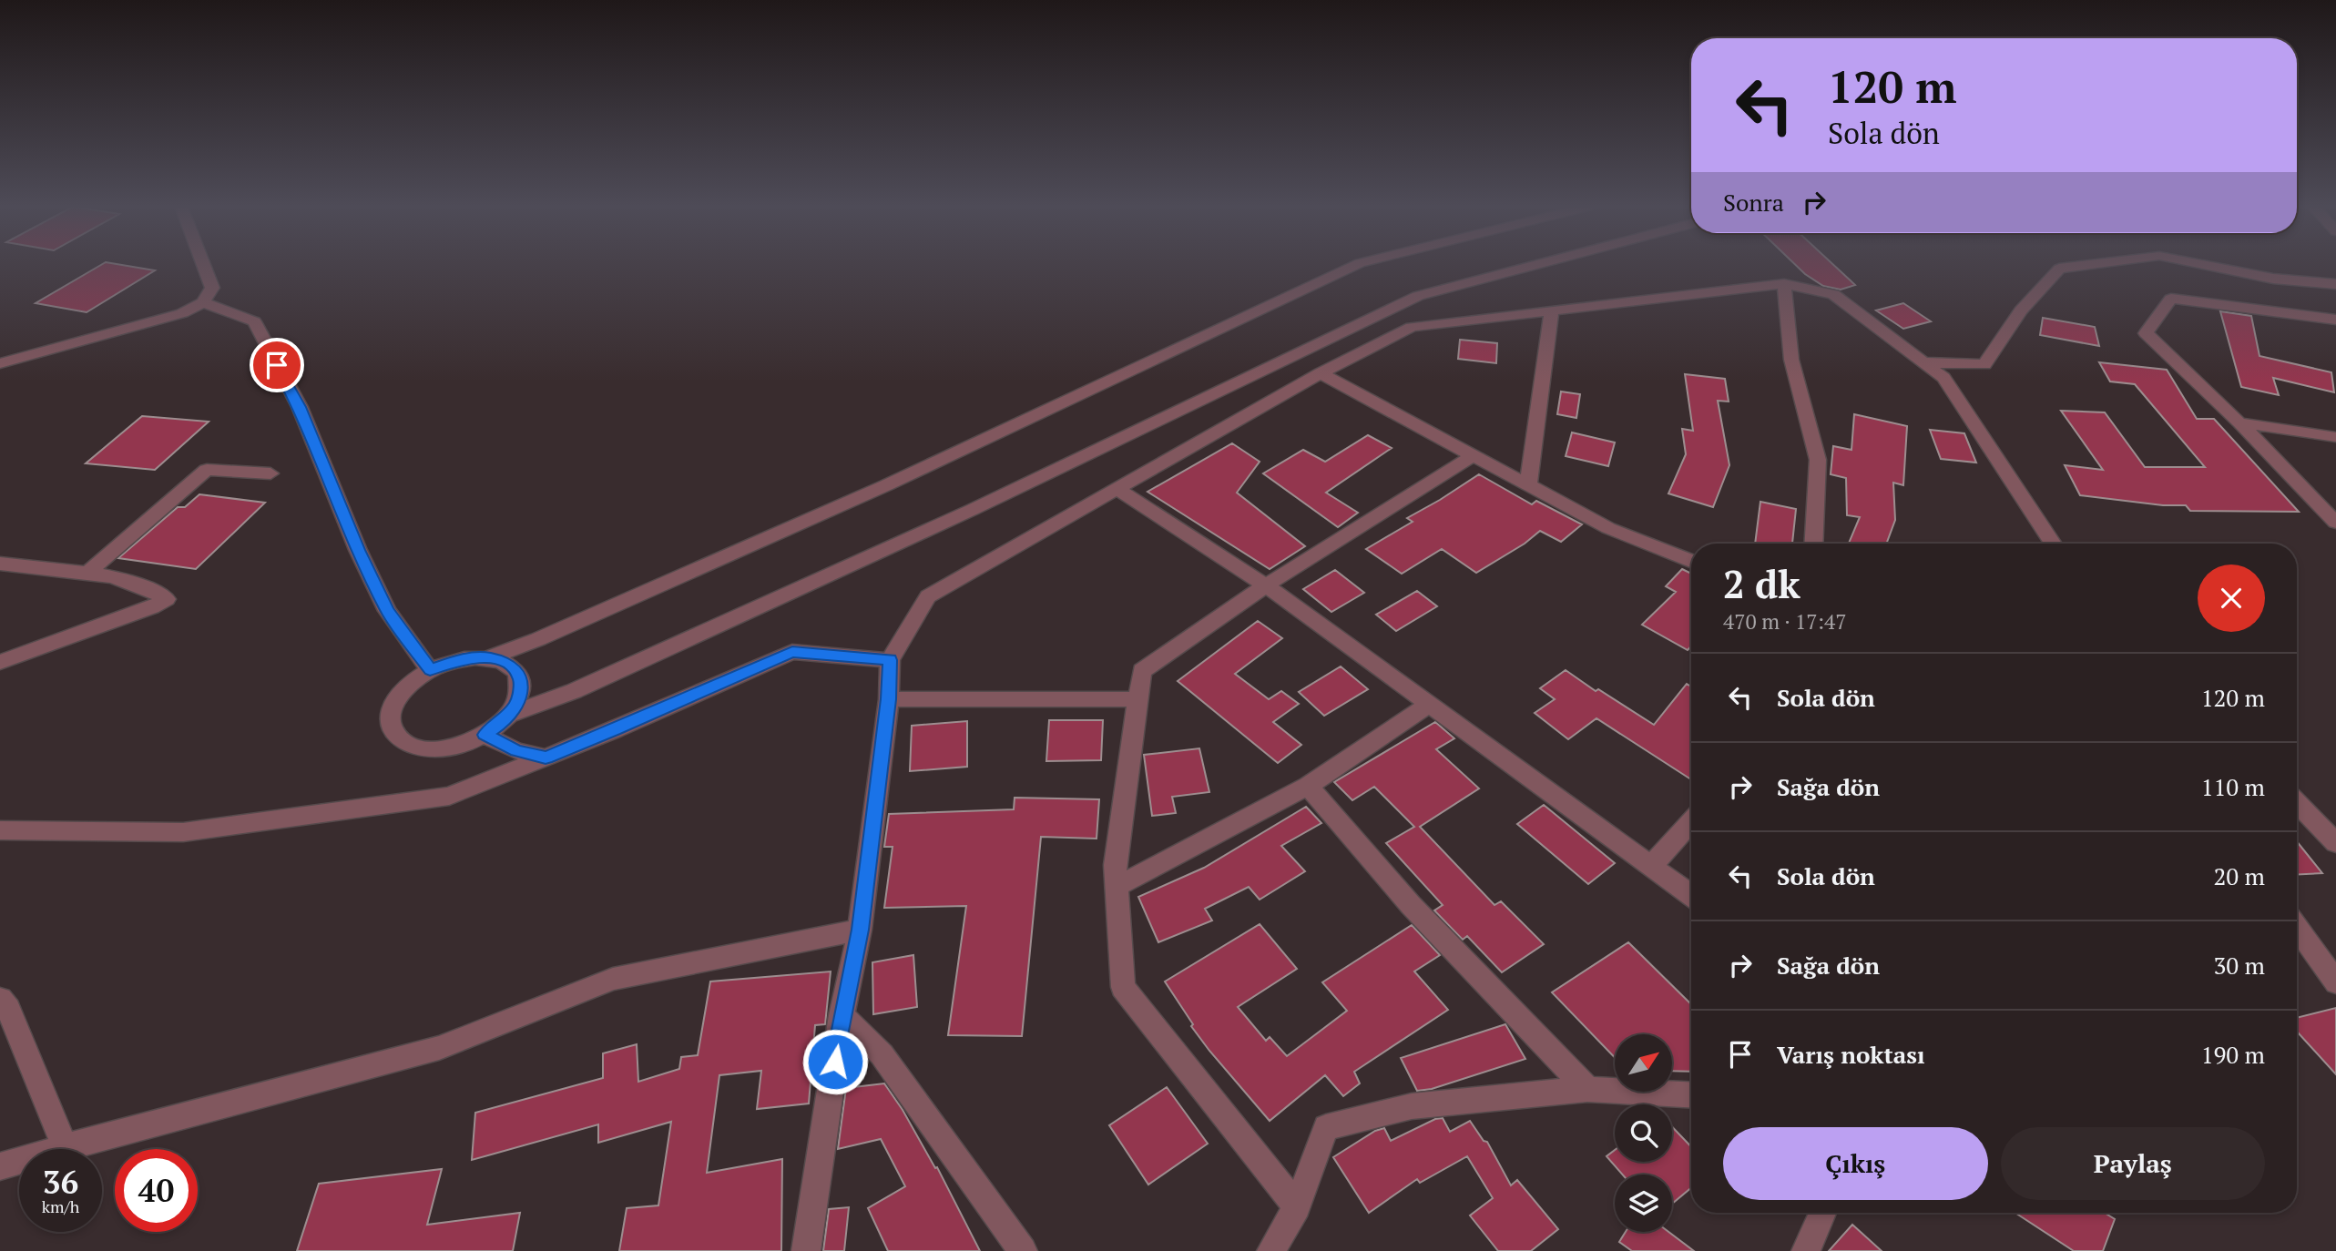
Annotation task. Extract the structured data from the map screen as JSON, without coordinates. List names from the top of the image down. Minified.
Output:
{"north":"top right","page":{"turn":["120 m","Sola dön"],"then":"Sonra","heading":["2 dk","470 m · 17:47"],"list":[{"name":"Sola dön","value":"120 m"},{"name":"Sağa dön","value":"110 m"},{"name":"Sola dön","value":"20 m"},{"name":"Sağa dön","value":"30 m"},{"name":"Varış noktası","value":"190 m"}],"buttons":["Çıkış","Paylaş"],"speed":"36 km/h","limit":"40"}}
